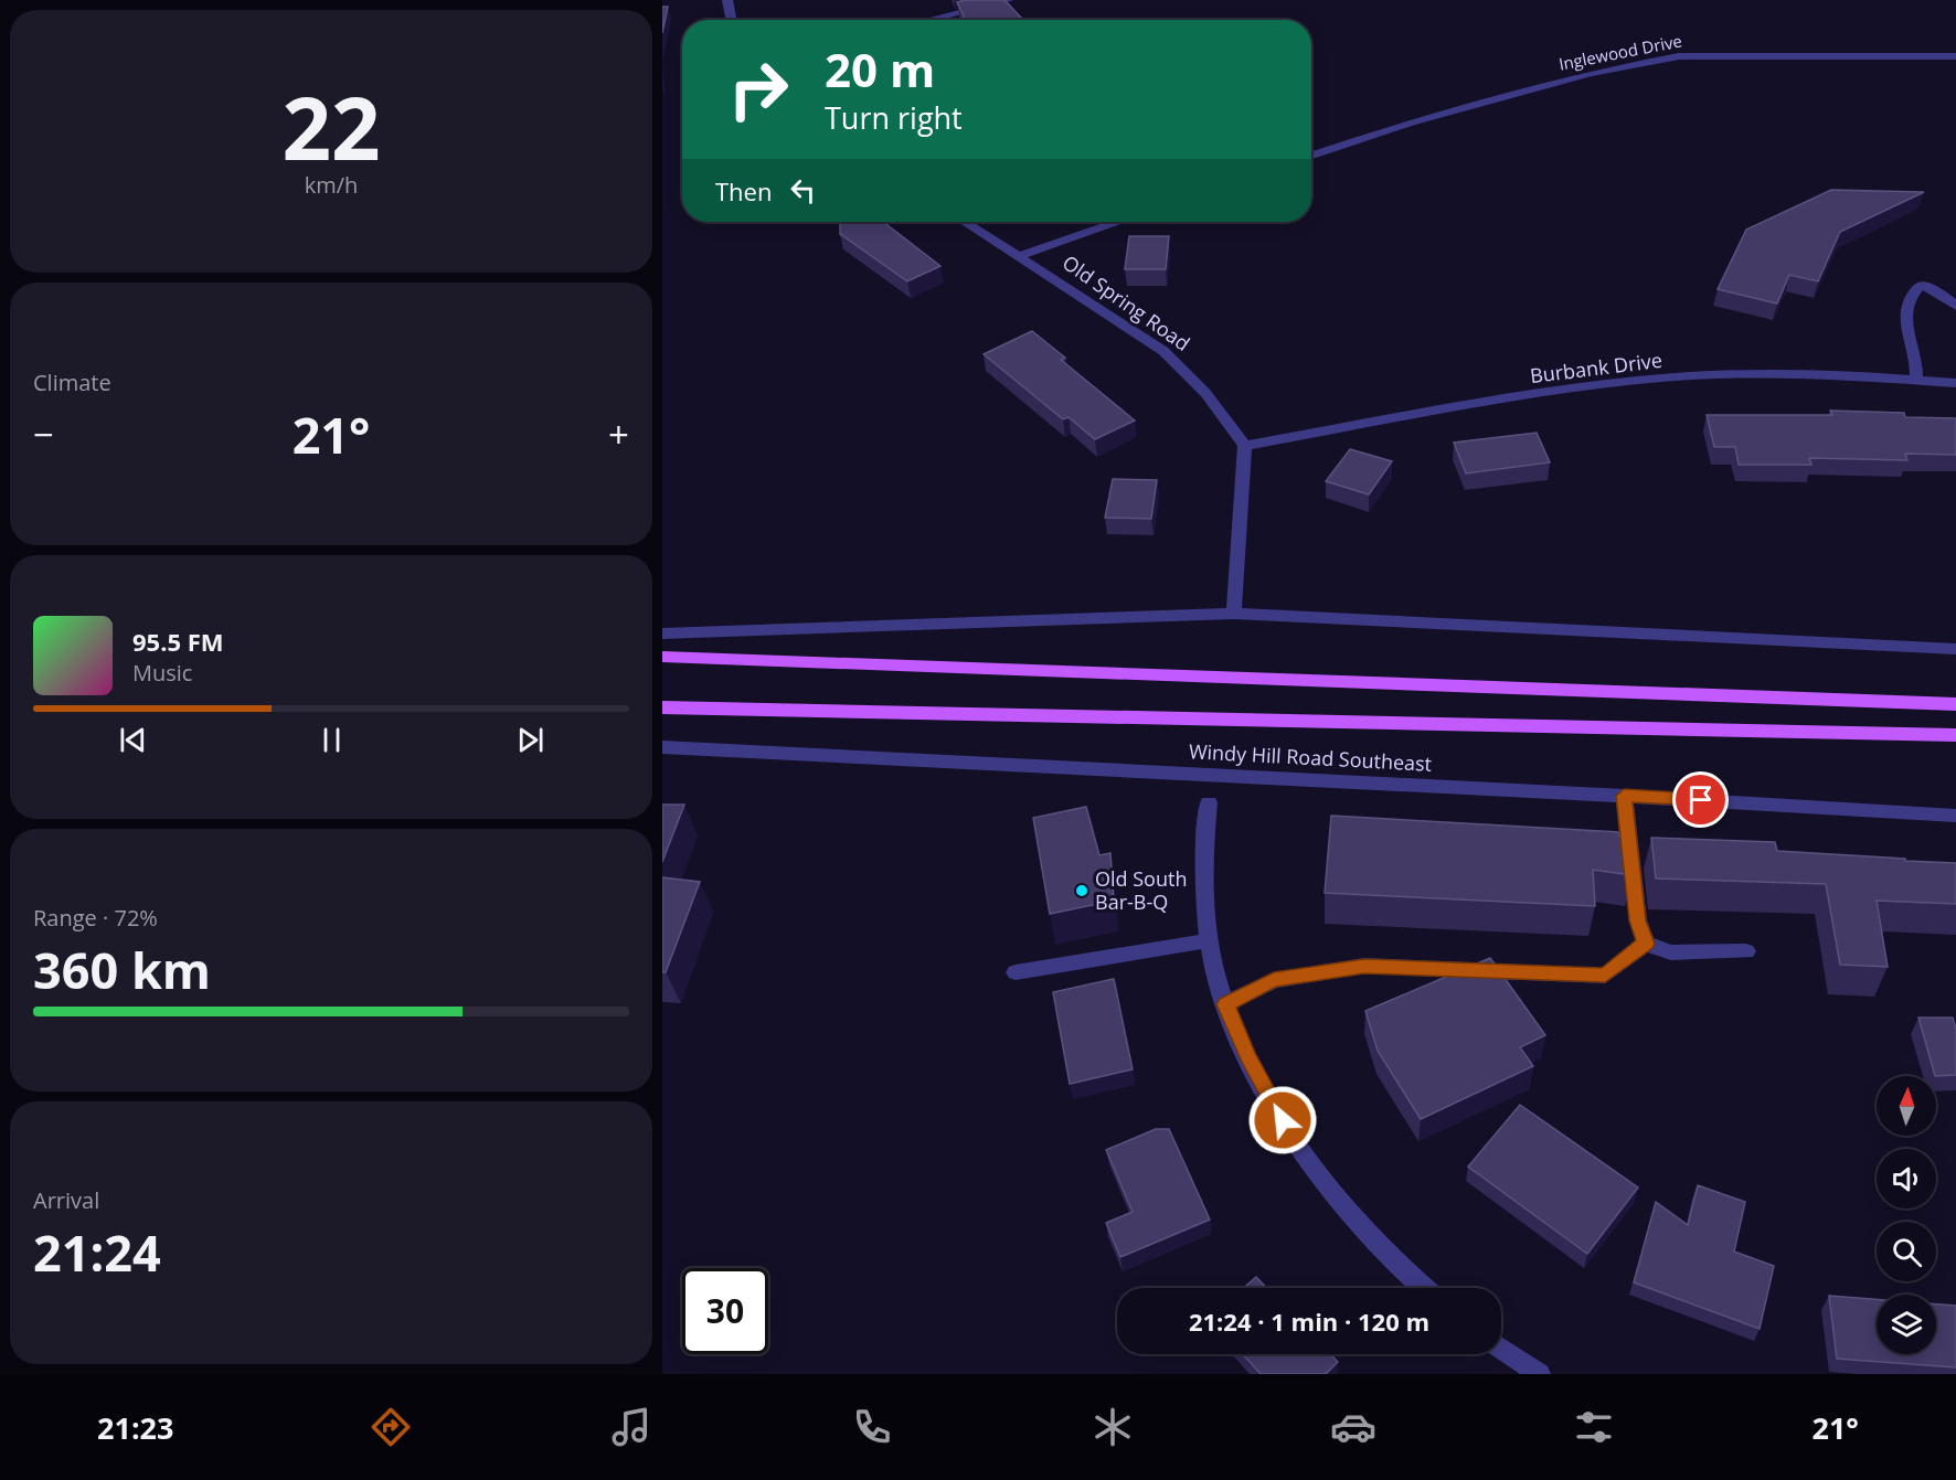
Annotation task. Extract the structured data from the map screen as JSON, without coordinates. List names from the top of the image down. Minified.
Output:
{"streets":{"main road":["Windy Hill Road Southeast"],"street":["Inglewood Drive","Old Spring Road","Burbank Drive"]},"crossings":[["Old Spring Road","Burbank Drive"]],"places":["Old South Bar-B-Q"],"north":"top","page":{"tile":[["22","km/h"],"Climate",["Range · 72%","360 km"],["Arrival","21:24"]],"turn":["20 m","Turn right"],"then":"Then","heat":["−","21°","+"],"song":["95.5 FM","Music"],"limit":"30","trip":"21:24 · 1 min · 120 m","tabs":["21:23","21°"]}}
